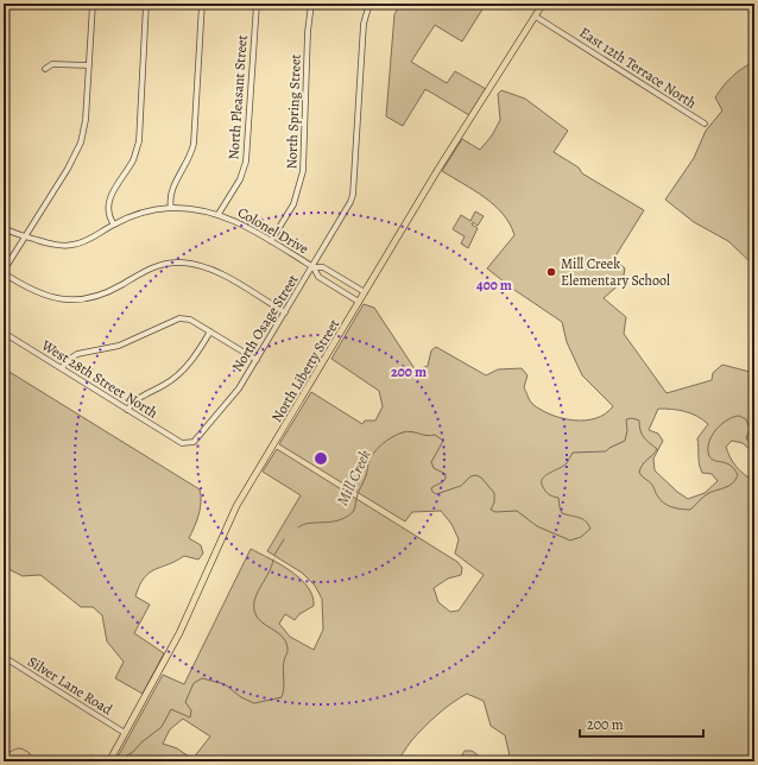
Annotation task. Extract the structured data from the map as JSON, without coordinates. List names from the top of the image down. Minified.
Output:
{"streets":{"main road":["North Liberty Street"],"street":["East 12th Terrace North","North Pleasant Street","North Spring Street","Colonel Drive","North Osage Street","West 28th Street North","Silver Lane Road"]},"crossings":[["East 12th Terrace North","North Liberty Street"],["North Pleasant Street","Colonel Drive"],["North Spring Street","Colonel Drive"],["Colonel Drive","North Osage Street"],["Colonel Drive","North Liberty Street"],["North Osage Street","West 28th Street North"],["North Liberty Street","Silver Lane Road"]],"water":["Mill Creek"],"places":["Mill Creek Elementary School"],"scale_bar":"200 m","rings":["400 m","200 m"]}
